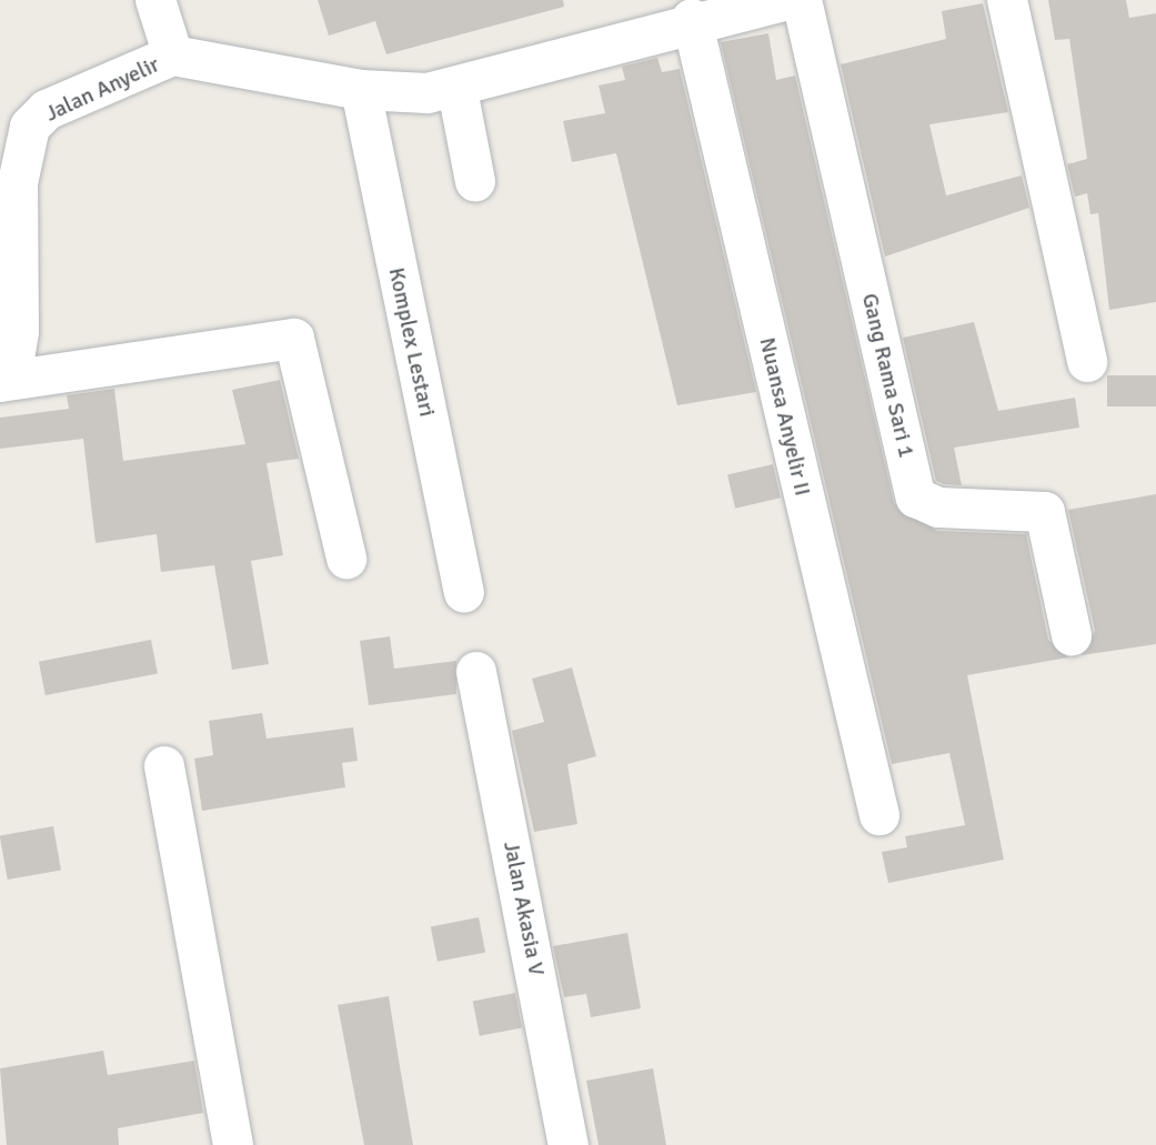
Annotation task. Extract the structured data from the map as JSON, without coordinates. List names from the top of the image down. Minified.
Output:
{"streets":{"street":["Jalan Anyelir","Komplex Lestari","Gang Rama Sari 1","Nuansa Anyelir II","Jalan Akasia V"]}}
